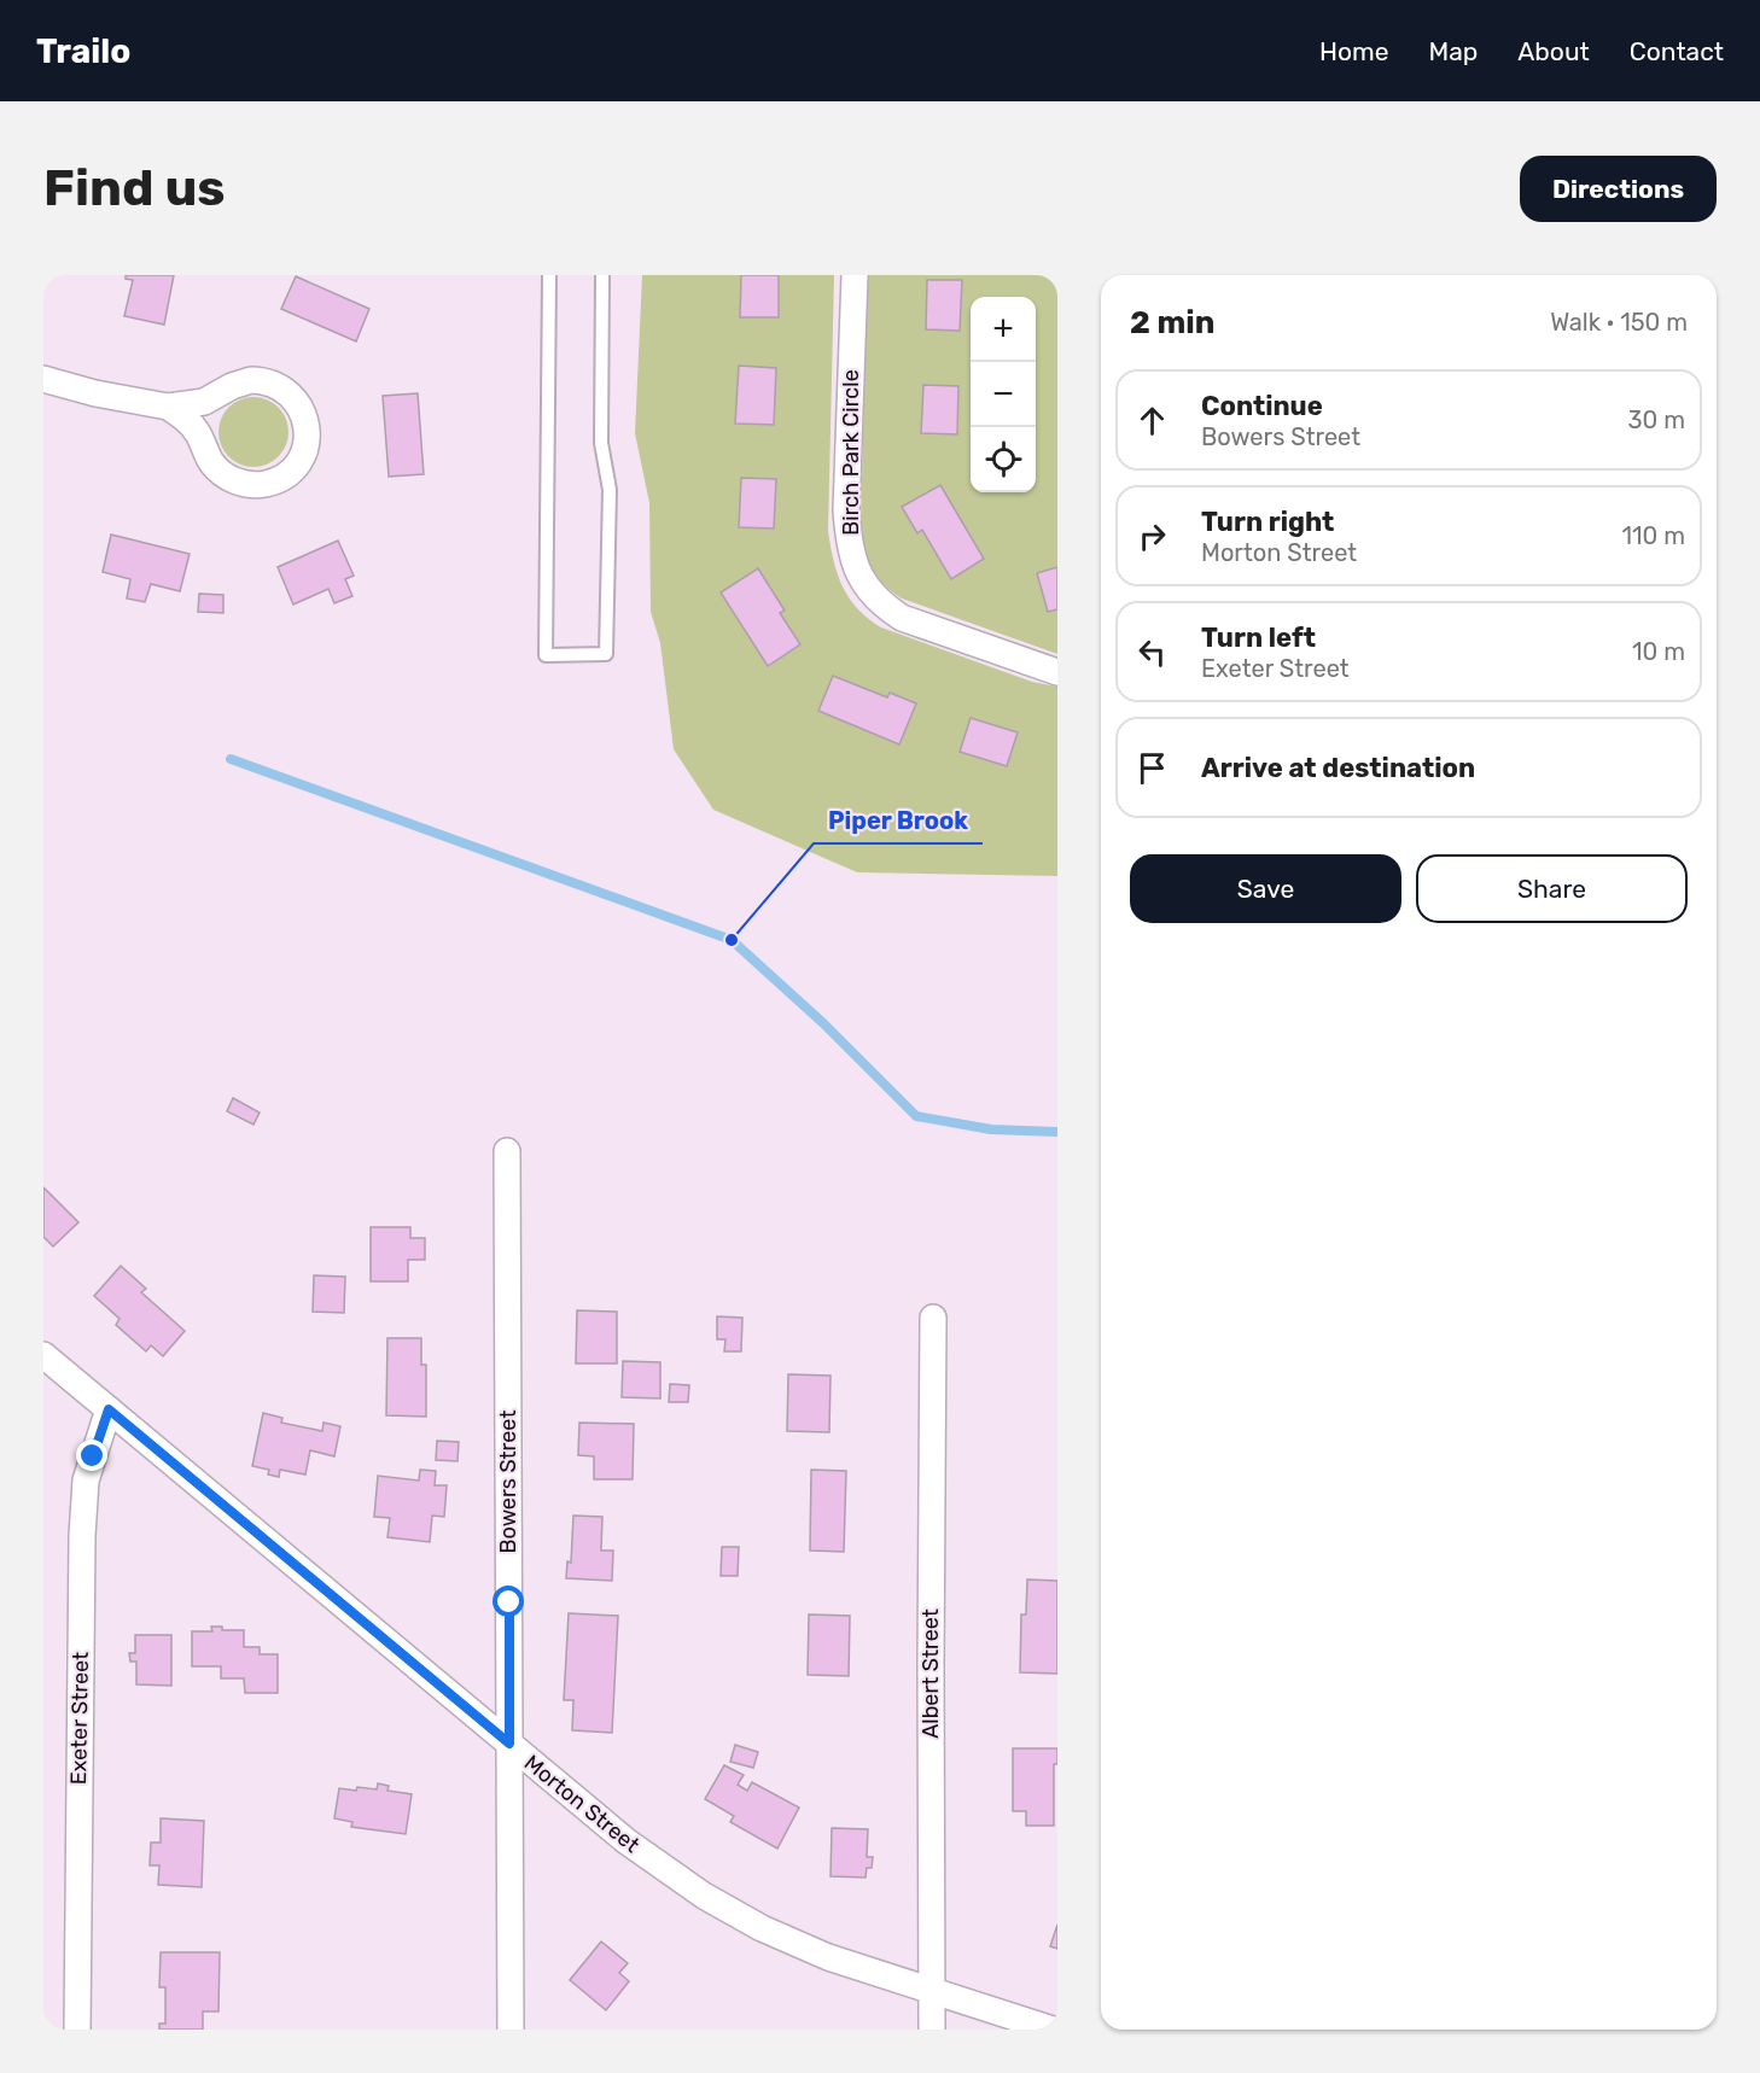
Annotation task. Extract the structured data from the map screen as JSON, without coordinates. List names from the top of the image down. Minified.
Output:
{"streets":{"street":["Birch Park Circle","Bowers Street","Albert Street","Exeter Street","Morton Street"]},"crossings":[["Bowers Street","Morton Street"],["Albert Street","Morton Street"],["Exeter Street","Morton Street"]],"places":["Piper Brook"],"page":{"header":"Trailo","nav":["Home","Map","About","Contact"],"buttons":["Directions",["Save","Share"]],"title":"Find us","heading":["2 min","Walk · 150 m"],"map_buttons":["+","−"],"list":[["Continue","Bowers Street","30 m"],["Turn right","Morton Street","110 m"],["Turn left","Exeter Street","10 m"],"Arrive at destination"]}}
